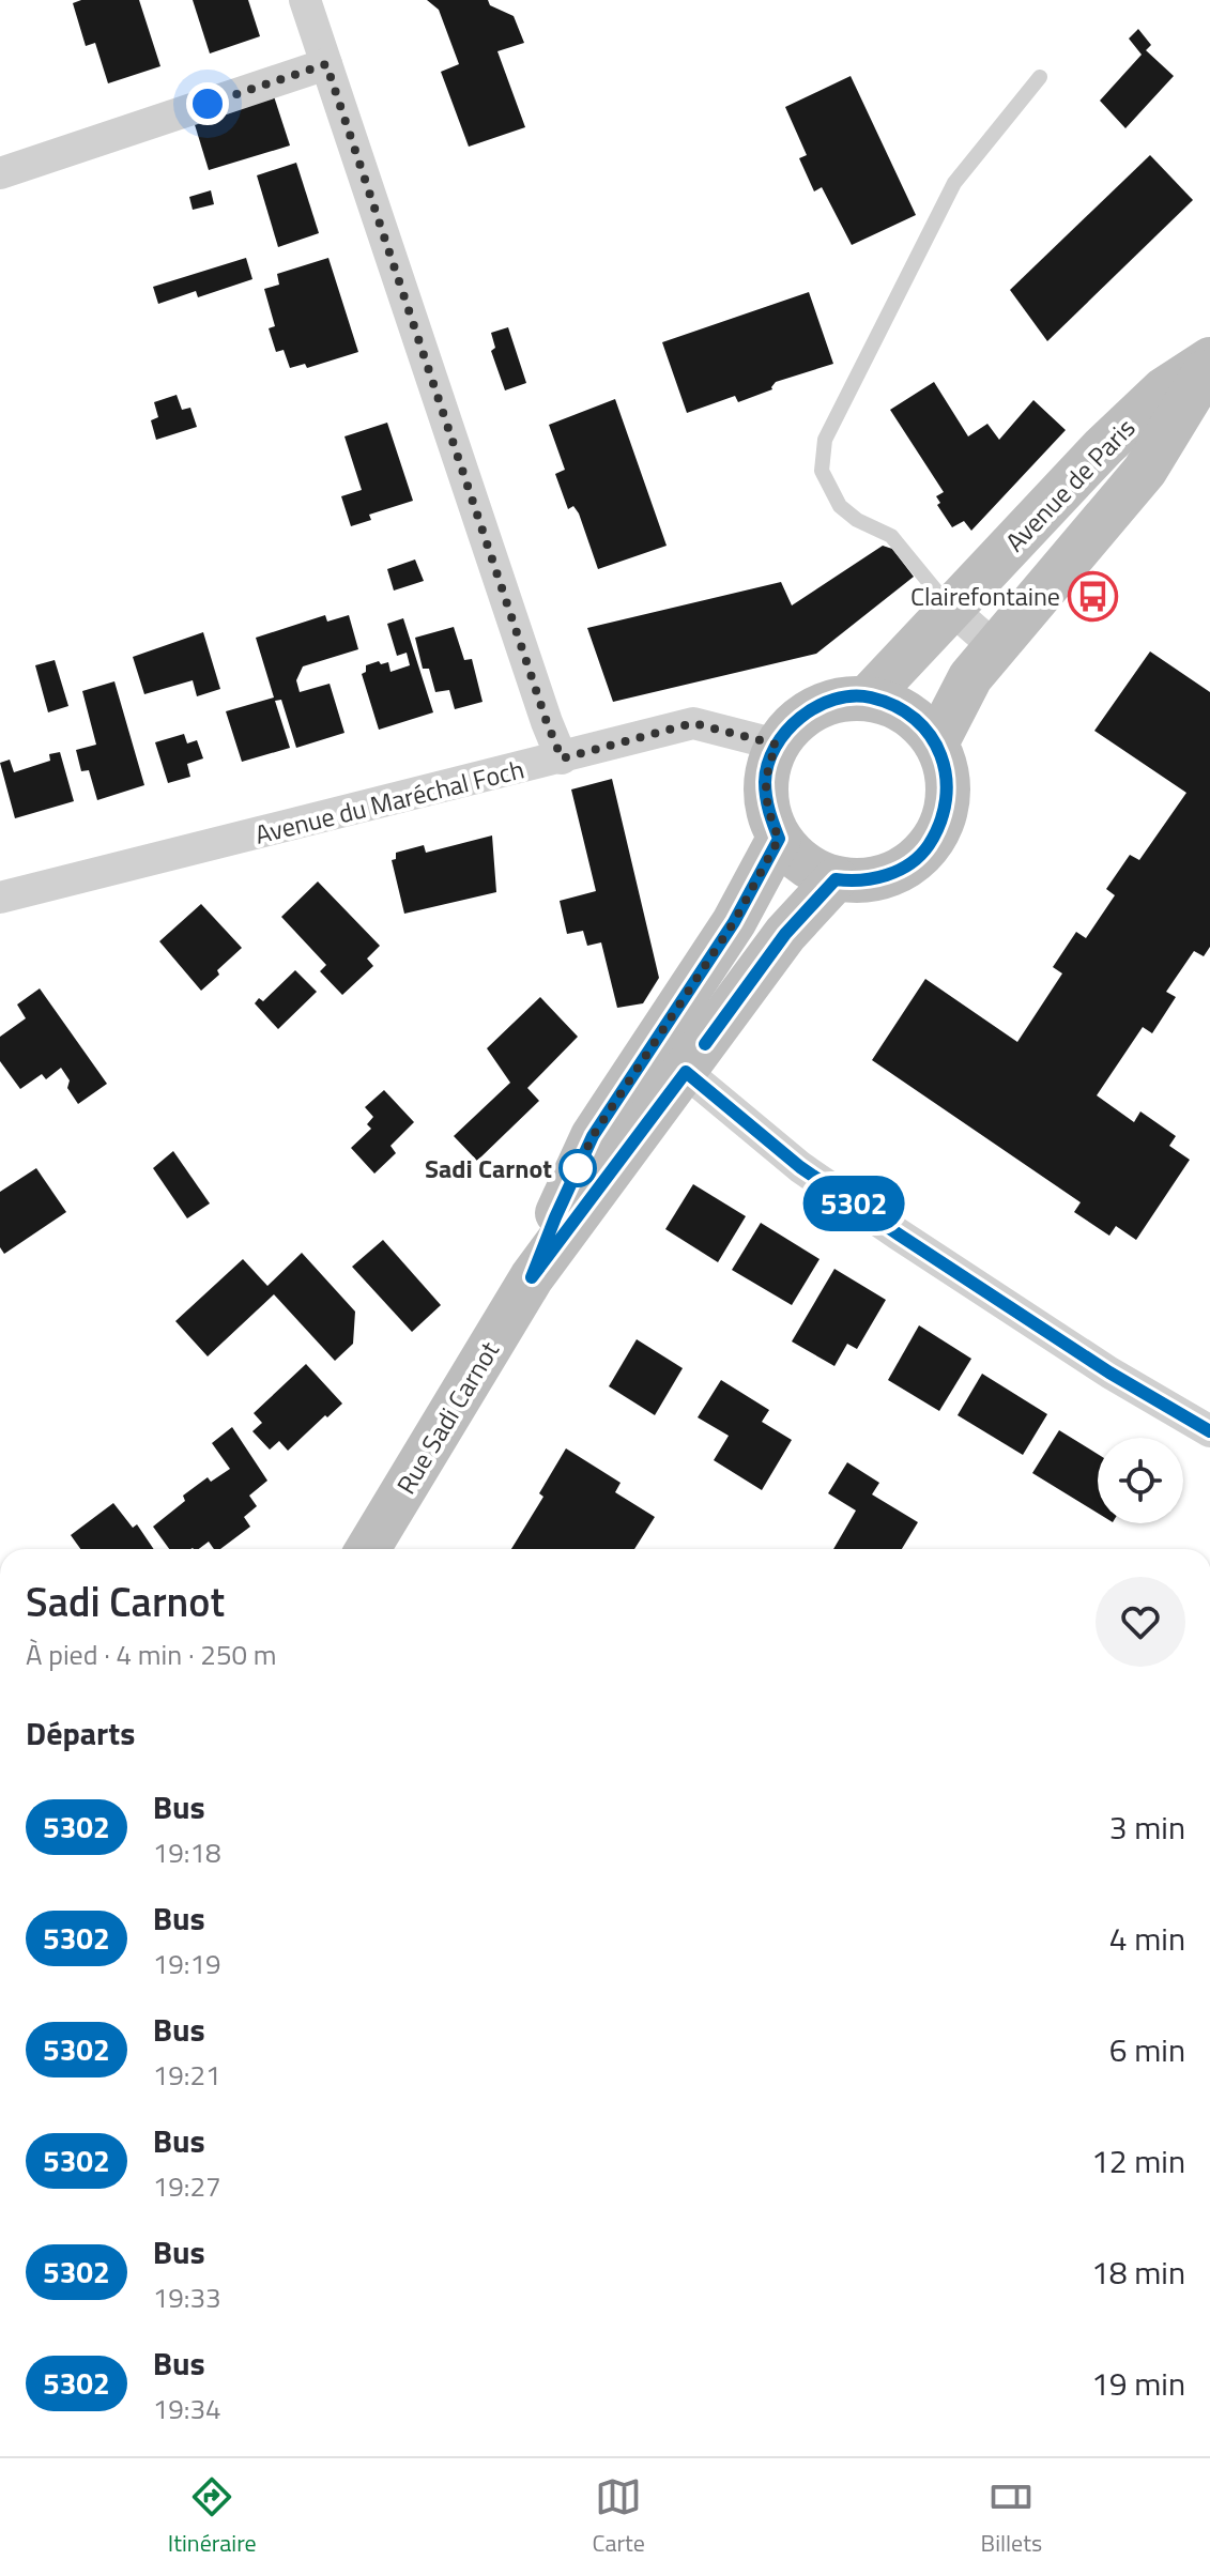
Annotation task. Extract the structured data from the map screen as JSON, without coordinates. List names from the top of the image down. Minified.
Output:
{"streets":{"main road":["Avenue de Paris","Rue Sadi Carnot"],"street":["Avenue du Maréchal Foch"]},"crossings":[["Avenue de Paris","Avenue du Maréchal Foch"],["Avenue de Paris","Rue Sadi Carnot"],["Avenue du Maréchal Foch","Rue Sadi Carnot"]],"places":{"bus stop":["Clairefontaine"],"other":["Sadi Carnot"]},"lines":["bus line 5302"],"page":{"on_map":"5302","heading":[["Sadi Carnot","À pied · 4 min · 250 m"],"Départs"],"list":[{"mark":"5302","name":"Bus","note":"19:18","value":"3 min"},{"mark":"5302","name":"Bus","note":"19:19","value":"4 min"},{"mark":"5302","name":"Bus","note":"19:21","value":"6 min"},{"mark":"5302","name":"Bus","note":"19:27","value":"12 min"},{"mark":"5302","name":"Bus","note":"19:33","value":"18 min"},{"mark":"5302","name":"Bus","note":"19:34","value":"19 min"}],"tabs":["Itinéraire","Carte","Billets"]}}
